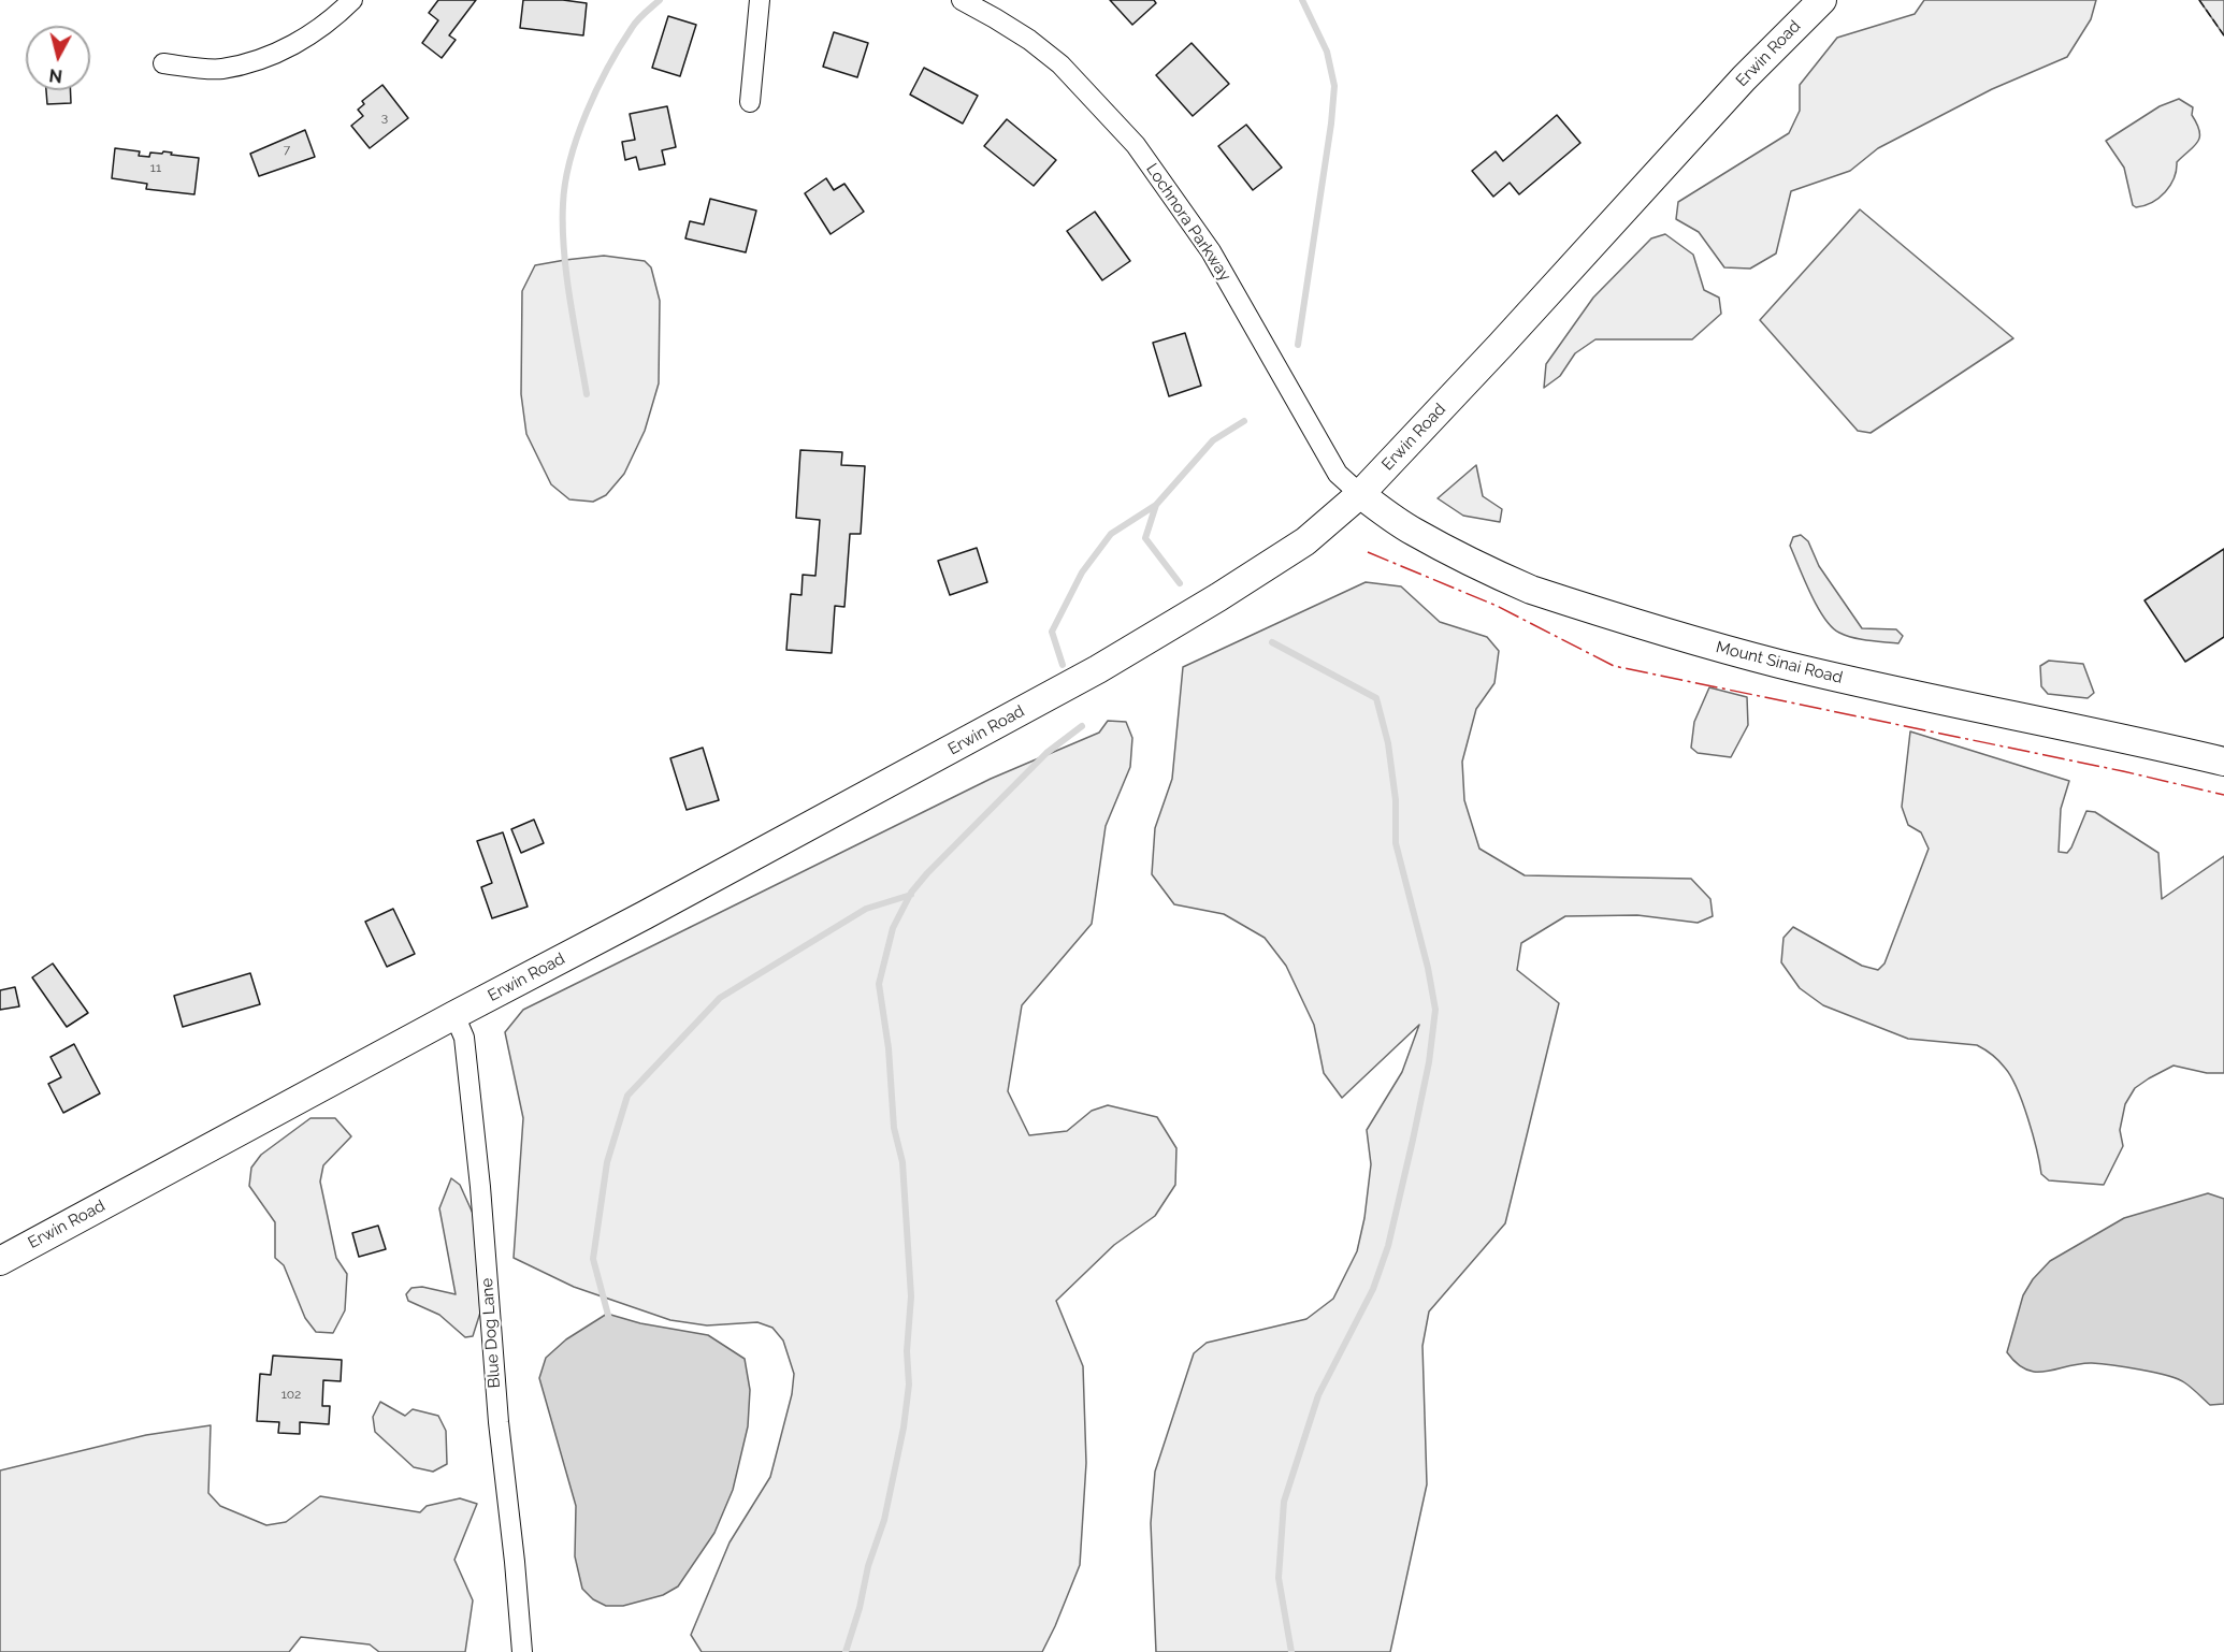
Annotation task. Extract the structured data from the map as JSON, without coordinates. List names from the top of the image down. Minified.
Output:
{"streets":{"main road":["Erwin Road","Mount Sinai Road"],"street":["Lochnora Parkway","Blue Dog Lane"]},"crossings":[["Erwin Road","Lochnora Parkway"],["Erwin Road","Mount Sinai Road"],["Erwin Road","Blue Dog Lane"],["Lochnora Parkway","Mount Sinai Road"]],"house_numbers":["3","7","11","102"],"north":"bottom"}
